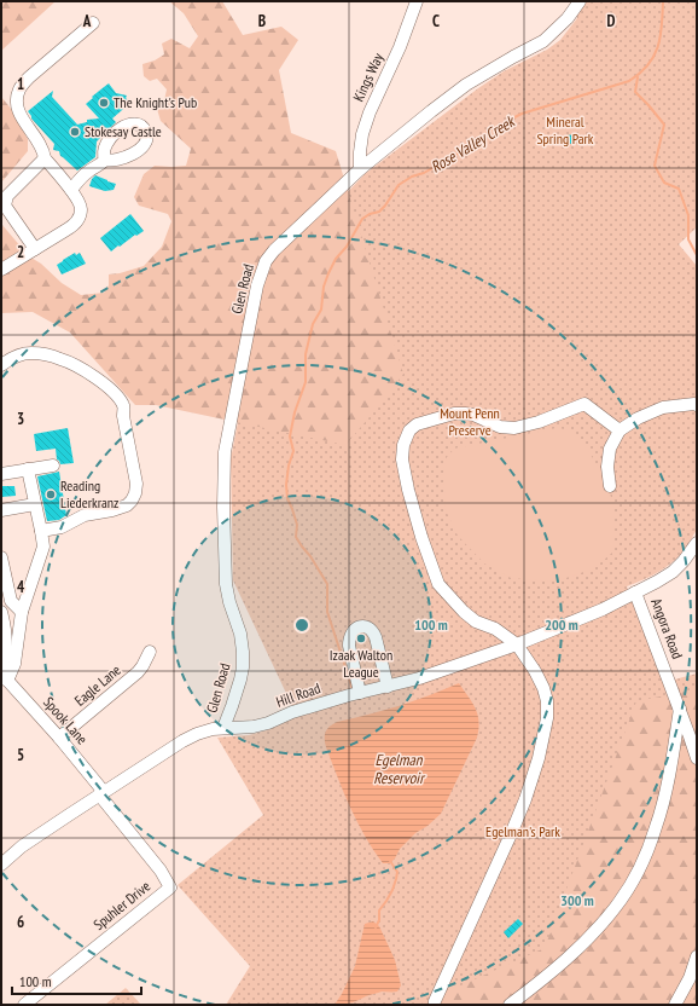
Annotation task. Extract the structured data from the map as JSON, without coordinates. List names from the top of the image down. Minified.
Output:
{"streets":{"street":["Kings Way","Glen Road","Angora Road","Eagle Lane","Hill Road","Spook Lane","Spuhler Drive"]},"crossings":[["Kings Way","Glen Road"],["Glen Road","Hill Road"],["Angora Road","Hill Road"],["Eagle Lane","Spook Lane"],["Hill Road","Spook Lane"],["Hill Road","Spuhler Drive"],["Spook Lane","Spuhler Drive"]],"water":["Rose Valley Creek","Egelman Reservoir"],"parks":["Mineral Spring Park","Mount Penn Preserve","Egelman's Park"],"places":["The Knight's Pub","Stokesay Castle","Reading Liederkranz","Izaak Walton League"],"scale_bar":"100 m","grid":{"columns":["A","B","C","D"],"rows":["1","2","3","4","5","6"]},"rings":["100 m","200 m","300 m"]}
